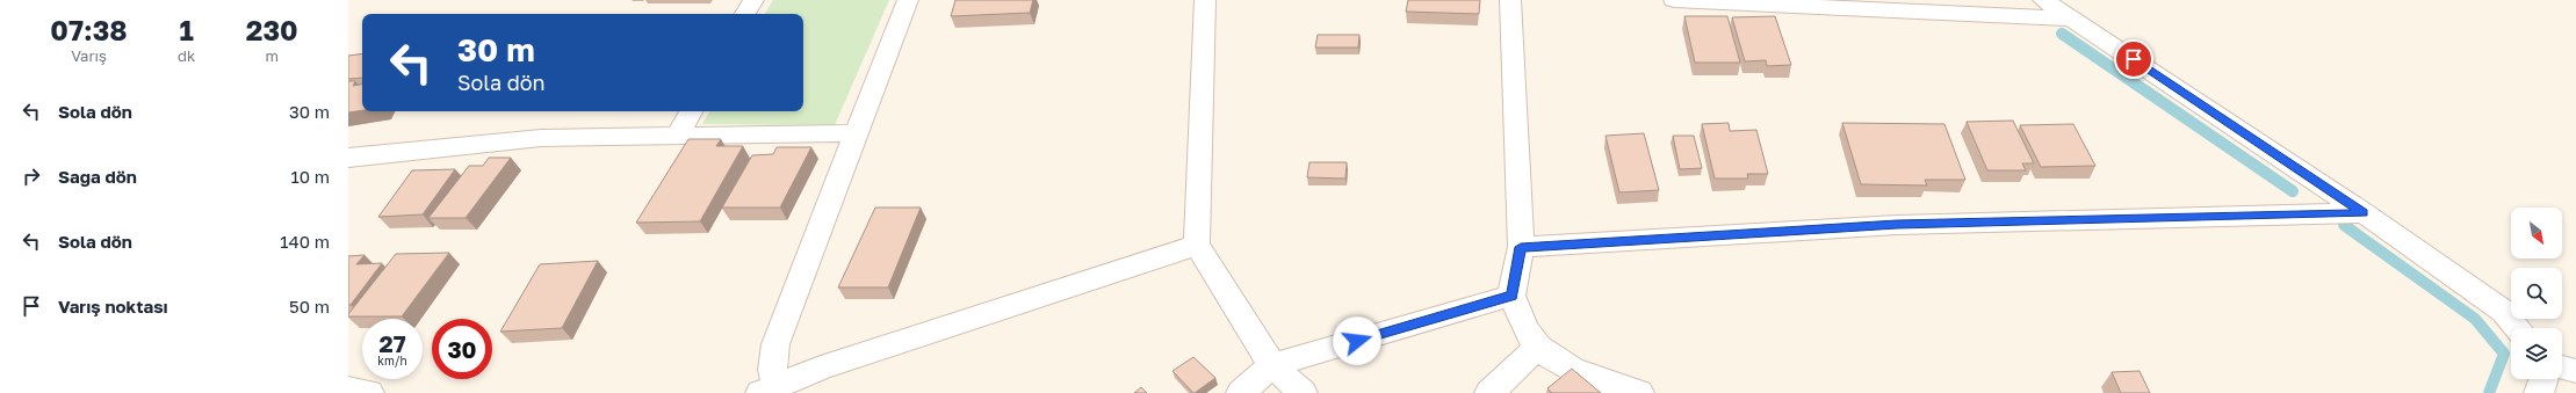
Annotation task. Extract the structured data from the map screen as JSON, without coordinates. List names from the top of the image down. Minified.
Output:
{"north":"bottom right","page":{"eta":["07:38","Varış","1","dk","230","m"],"turn":["30 m","Sola dön"],"list":[{"name":"Sola dön","value":"30 m"},{"name":"Sağa dön","value":"10 m"},{"name":"Sola dön","value":"140 m"},{"name":"Varış noktası","value":"50 m"}],"speed":"27 km/h","limit":"30"}}
